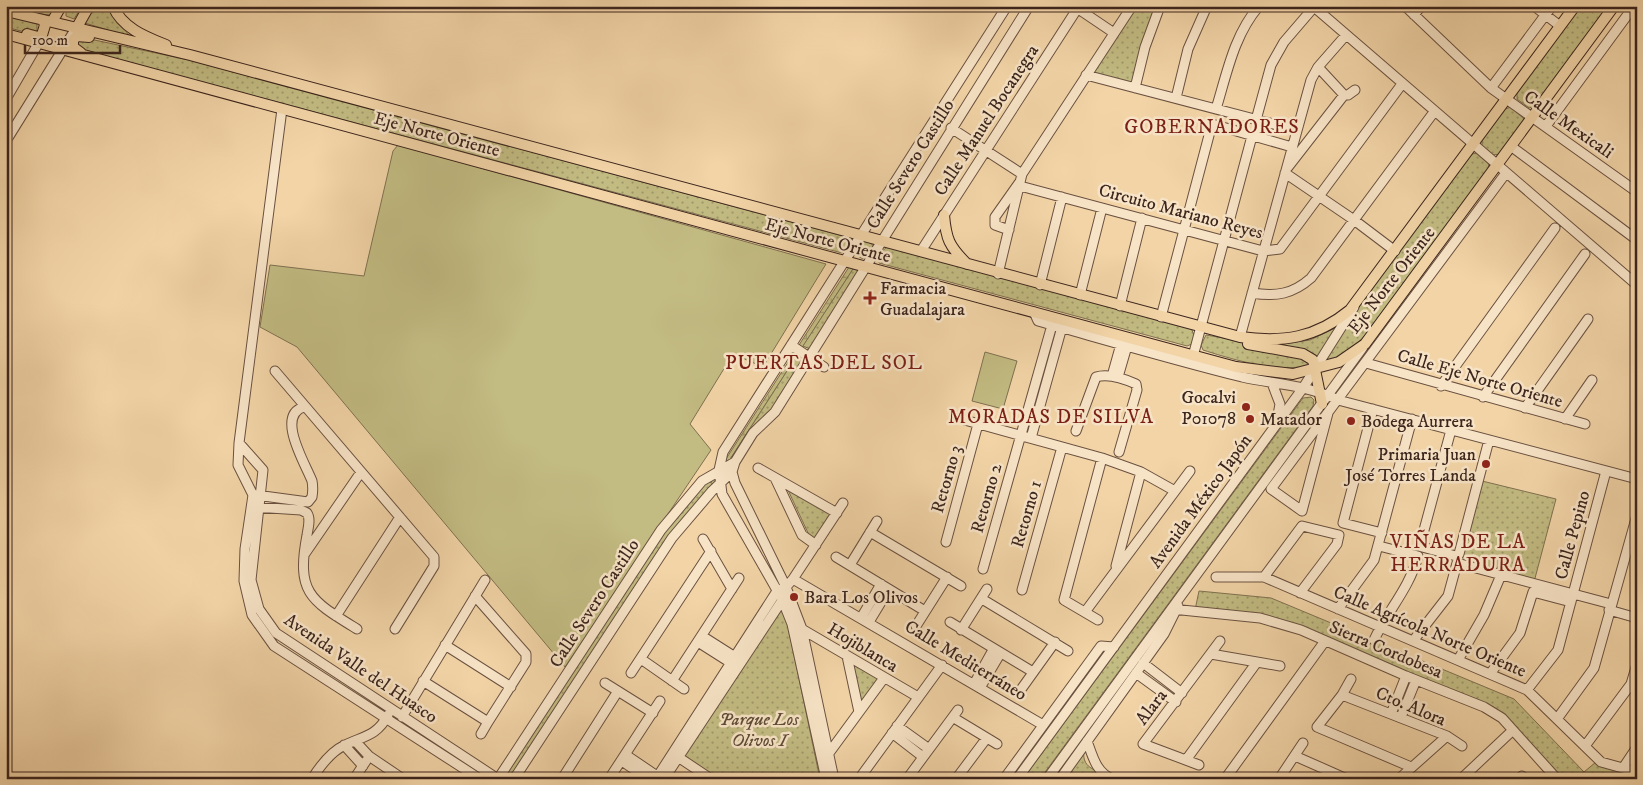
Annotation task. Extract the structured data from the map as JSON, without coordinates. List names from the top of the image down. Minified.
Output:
{"streets":{"main road":["Eje Norte Oriente"],"street":["Calle Manuel Bocanegra","Calle Mexicali","Calle Severo Castillo","Circuito Mariano Reyes","Calle Eje Norte Oriente","Retorno 3","Retorno 2","Avenida México Japón","Retorno 1","Calle Pepino","Calle Agrícola Norte Oriente","Hojiblanca","Sierra Cordobesa","Calle Mediterráneo","Avenida Valle del Huasco","Cto. Alora","Alara"]},"crossings":[["Calle Manuel Bocanegra","Eje Norte Oriente"],["Calle Manuel Bocanegra","Circuito Mariano Reyes"],["Calle Mexicali","Eje Norte Oriente"],["Eje Norte Oriente","Calle Severo Castillo"],["Eje Norte Oriente","Calle Eje Norte Oriente"],["Eje Norte Oriente","Avenida México Japón"],["Calle Severo Castillo","Circuito Mariano Reyes"],["Calle Severo Castillo","Avenida Valle del Huasco"]],"districts":["GOBERNADORES","PUERTAS DEL SOL","MORADAS DE SILVA","VIÑAS DE LA HERRADURA"],"parks":["Parque Los Olivos I"],"places":{"health":["Farmacia Guadalajara"],"other":["Gocalvi P01078","Matador","Bodega Aurrera","Primaria Juan José Torres Landa","Bara Los Olivos"]},"scale_bar":"100 m"}
